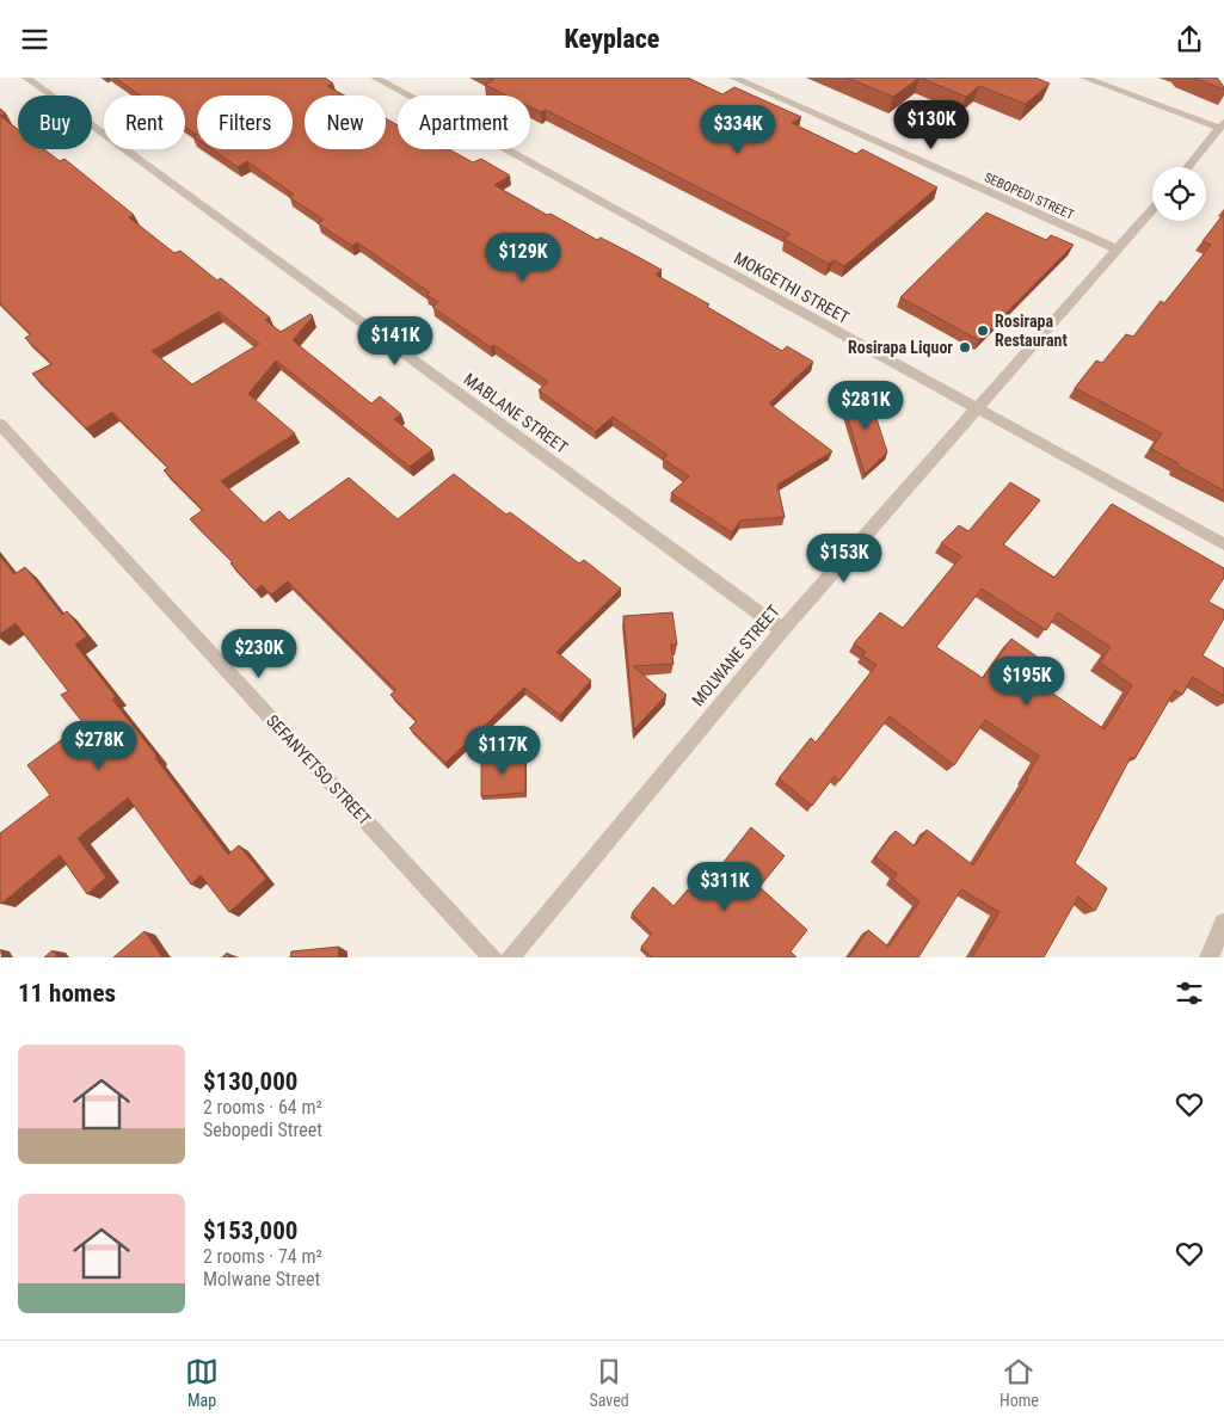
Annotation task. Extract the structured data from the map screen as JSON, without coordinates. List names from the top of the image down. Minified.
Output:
{"streets":{"street":["SEBOPEDI STREET","MOKGETHI STREET","MABLANE STREET","MOLWANE STREET","SEFANYETSO STREET"]},"crossings":[["SEBOPEDI STREET","MOLWANE STREET"],["MOKGETHI STREET","MOLWANE STREET"],["MABLANE STREET","MOLWANE STREET"]],"places":["Rosirapa Restaurant","Rosirapa Liquor"],"page":{"header":"Keyplace","chip":["Buy","Rent","Filters","New","Apartment"],"price":["$130K","$334K","$129K","$141K","$281K","$153K","$230K","$195K","$278K","$117K","$311K"],"heading":"11 homes","list":[{"name":"$130,000","note":"2 rooms · 64 m² · Sebopedi Street"},{"name":"$153,000","note":"2 rooms · 74 m² · Molwane Street"}],"tabs":["Map","Saved","Home"]}}
